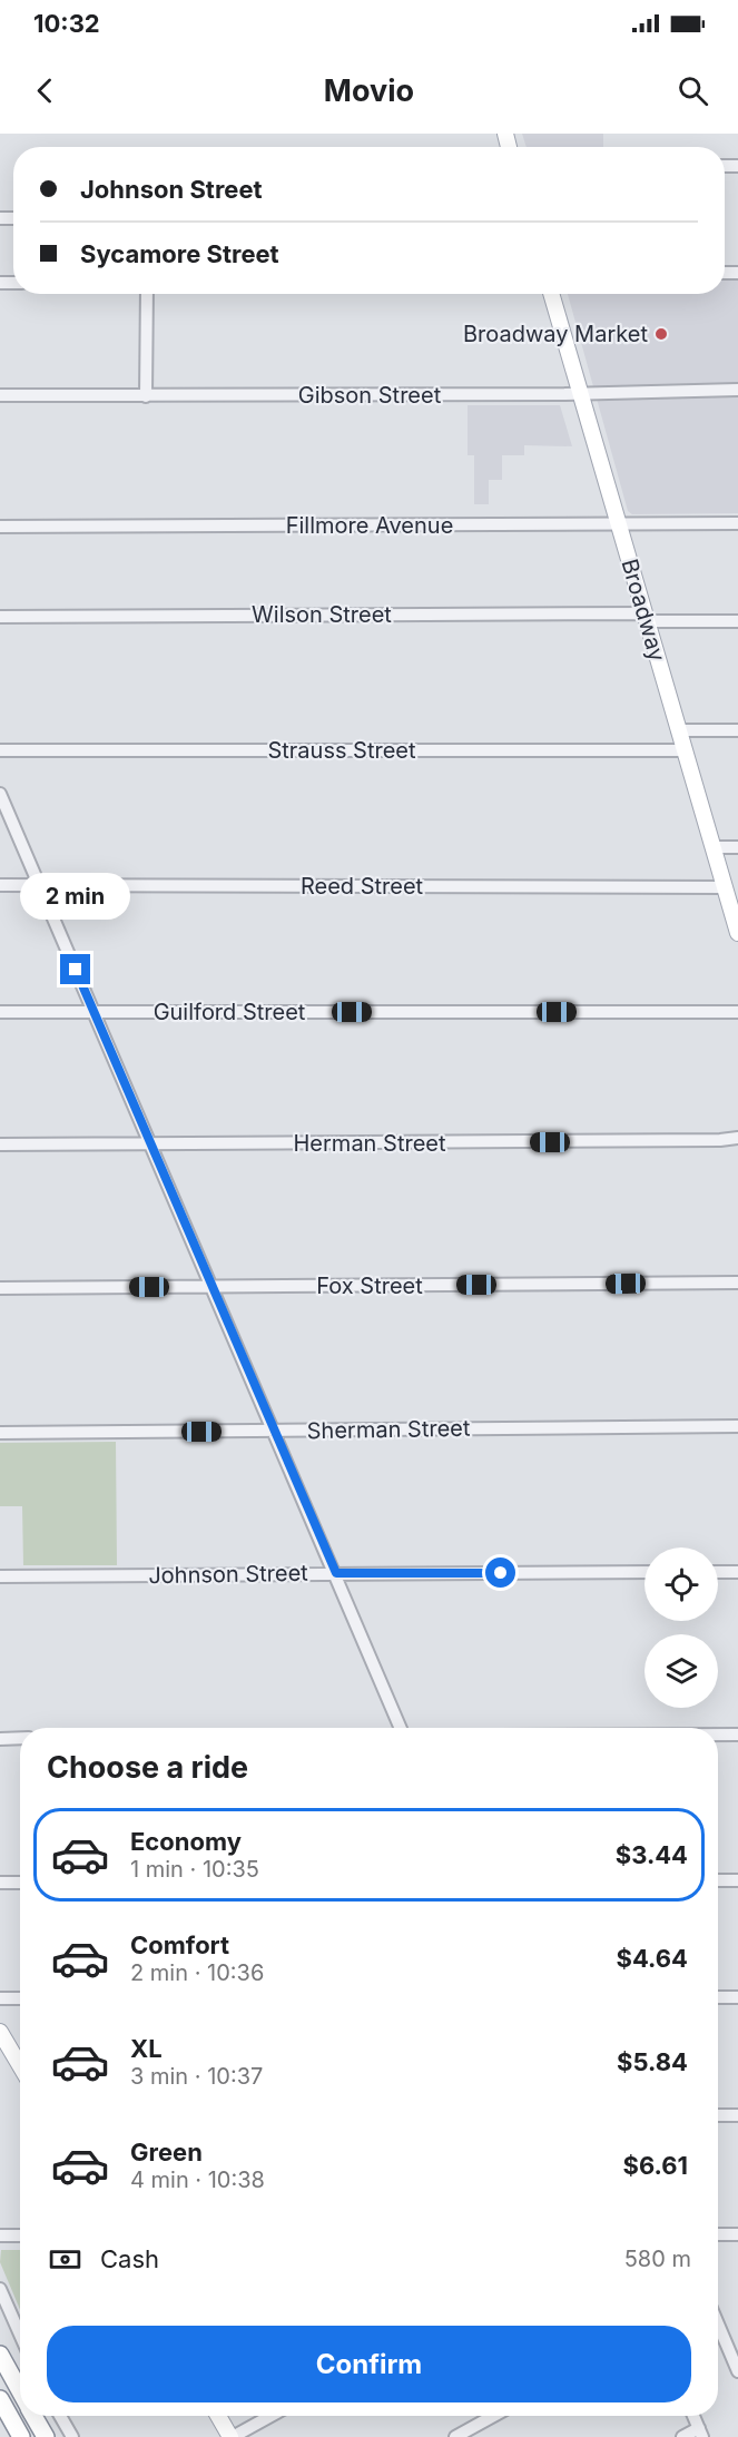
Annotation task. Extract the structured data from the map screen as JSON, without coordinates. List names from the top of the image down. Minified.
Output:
{"streets":{"main road":["Broadway"],"street":["Gibson Street","Fillmore Avenue","Wilson Street","Strauss Street","Reed Street","Guilford Street","Herman Street","Fox Street","Sherman Street","Johnson Street"]},"crossings":[["Gibson Street","Broadway"],["Fillmore Avenue","Broadway"],["Broadway","Wilson Street"],["Broadway","Strauss Street"],["Broadway","Reed Street"]],"places":["Broadway Market"],"page":{"status":"10:32","header":"Movio","banner":["Johnson Street","Sycamore Street"],"bubble":"2 min","heading":"Choose a ride","list":[{"name":"Economy","note":"1 min · 10:35","value":"$3.44"},{"name":"Comfort","note":"2 min · 10:36","value":"$4.64"},{"name":"XL","note":"3 min · 10:37","value":"$5.84"},{"name":"Green","note":"4 min · 10:38","value":"$6.61"}],"pay":["Cash","580 m"],"buttons":"Confirm"}}
